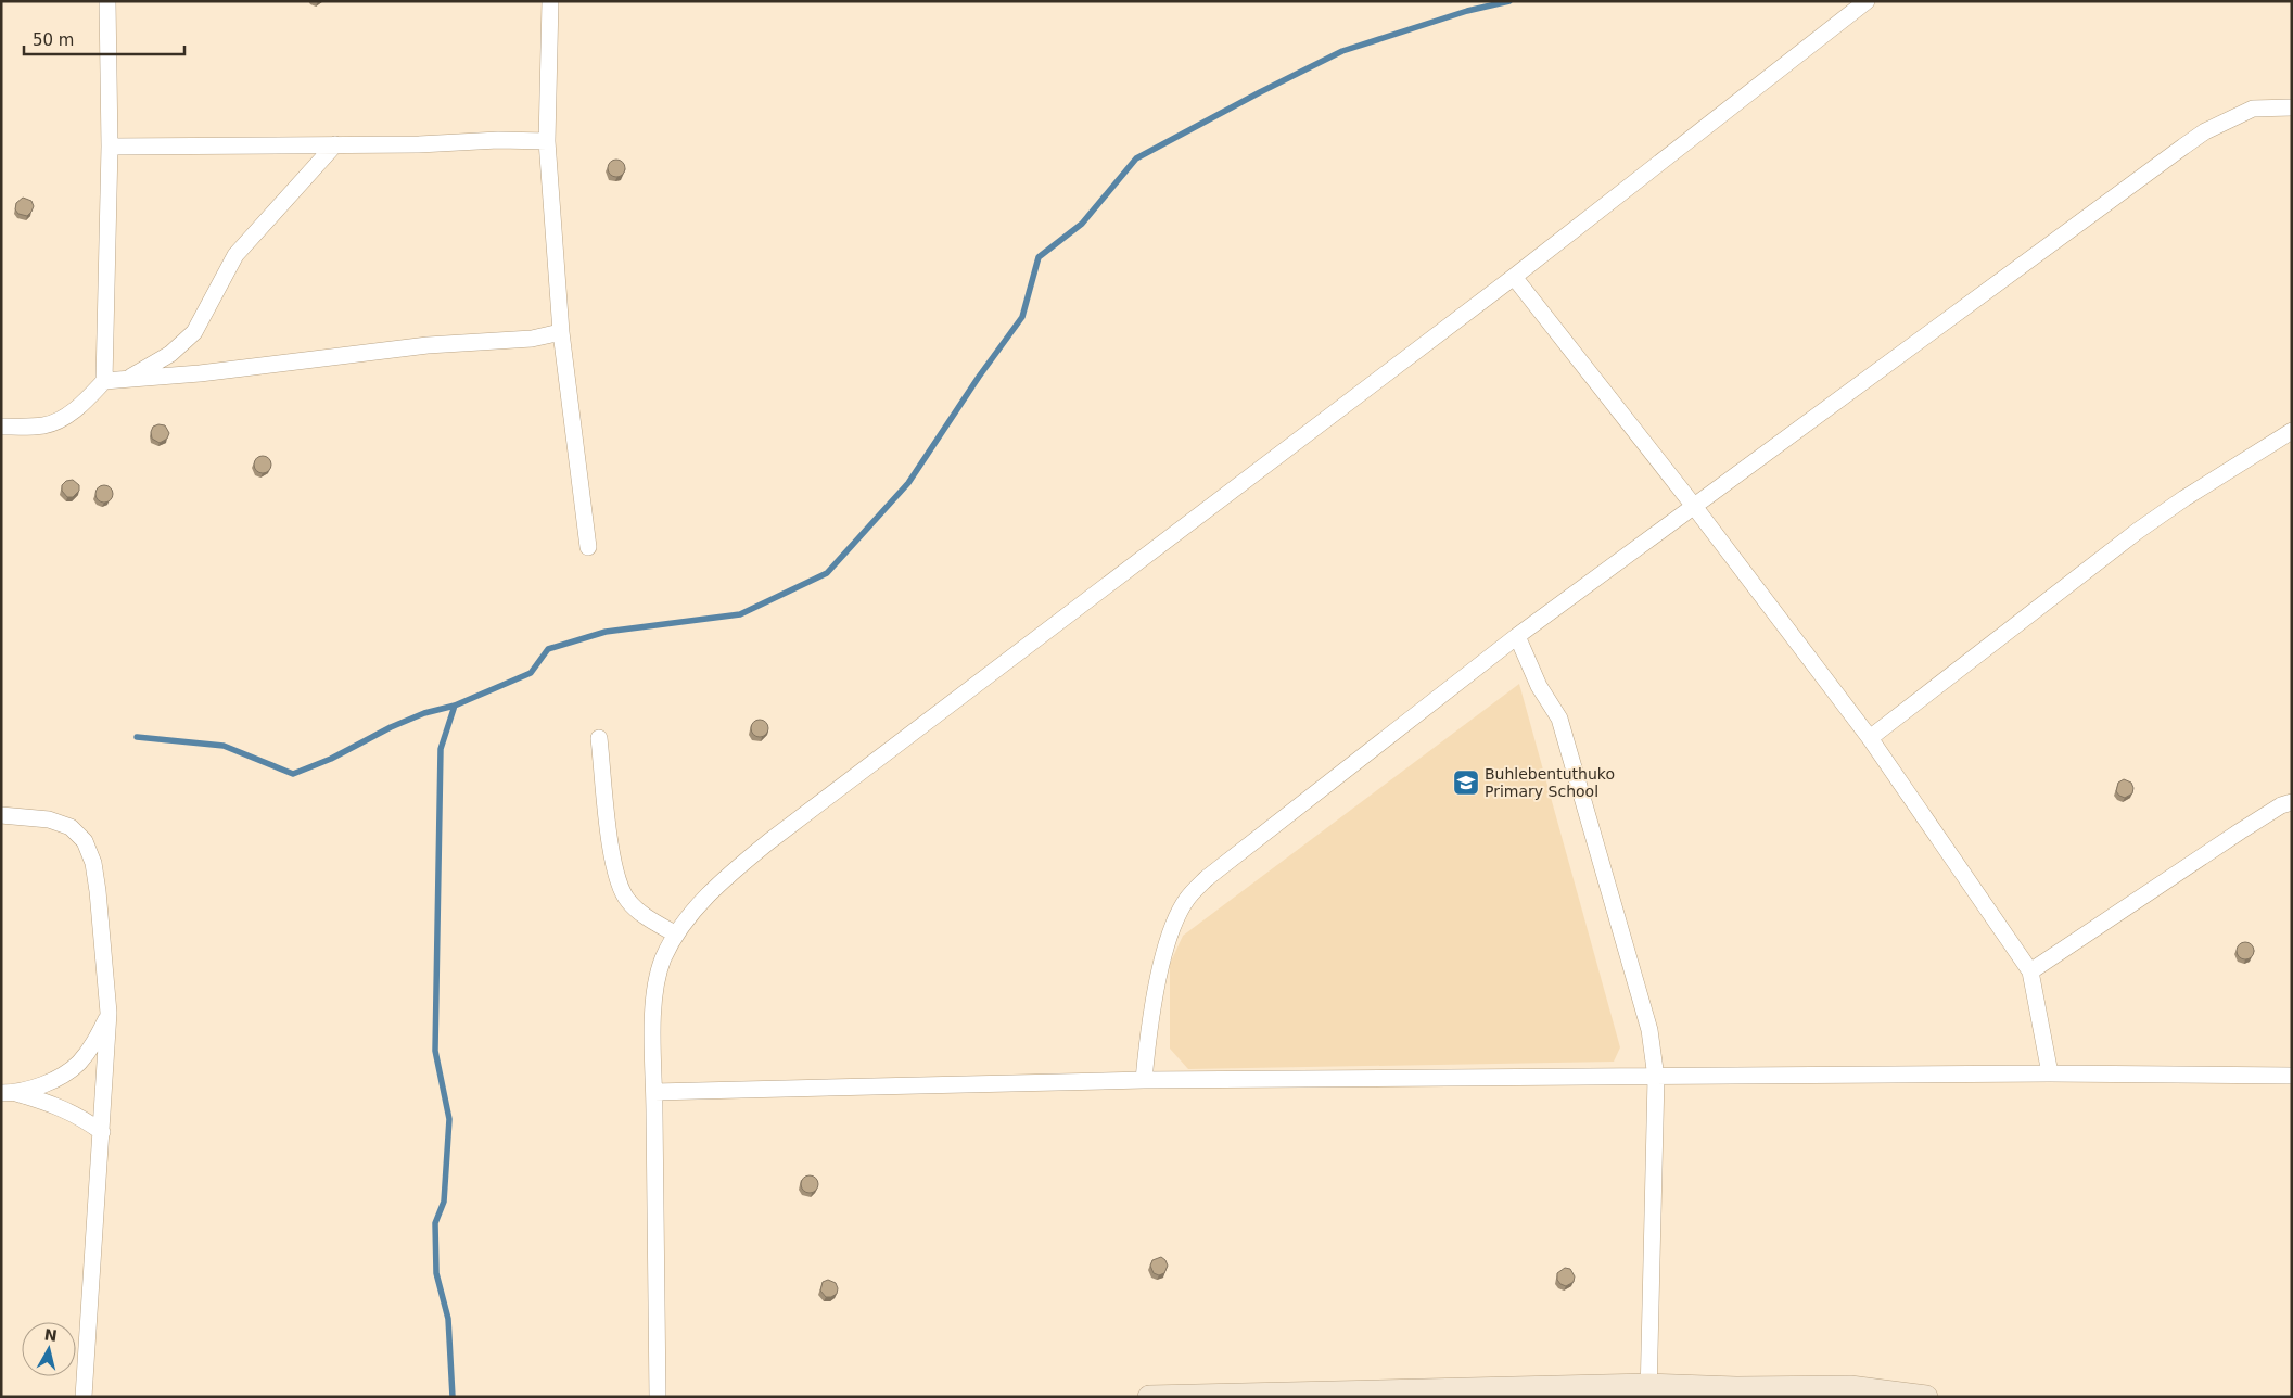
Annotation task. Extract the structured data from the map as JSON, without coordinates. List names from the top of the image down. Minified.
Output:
{"places":{"school or university":["Buhlebentuthuko Primary School"]},"scale_bar":"50 m","north":"top"}
